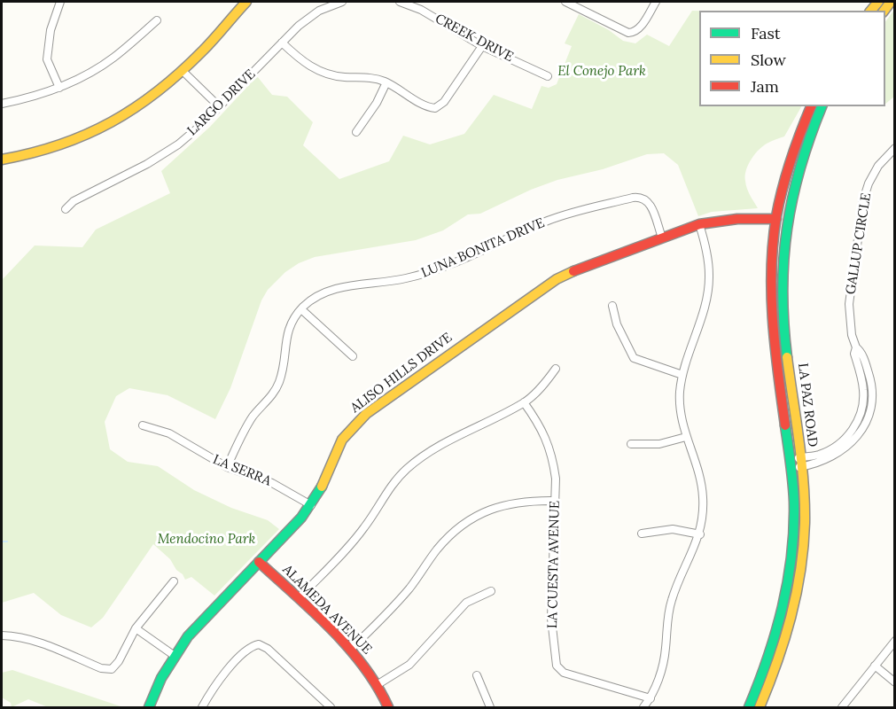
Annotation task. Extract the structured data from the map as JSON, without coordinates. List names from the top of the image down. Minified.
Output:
{"streets":{"main road":["ALISO HILLS DRIVE","LA PAZ ROAD","ALAMEDA AVENUE"],"street":["CREEK DRIVE","LARGO DRIVE","GALLUP CIRCLE","LUNA BONITA DRIVE","LA SERRA","LA CUESTA AVENUE"]},"crossings":[["GALLUP CIRCLE","LA PAZ ROAD"],["LUNA BONITA DRIVE","ALISO HILLS DRIVE"],["LUNA BONITA DRIVE","LA SERRA"],["ALISO HILLS DRIVE","LA PAZ ROAD"],["ALISO HILLS DRIVE","LA SERRA"],["ALISO HILLS DRIVE","ALAMEDA AVENUE"]],"parks":["El Conejo Park","Mendocino Park"],"legend":["Fast","Slow","Jam"]}
